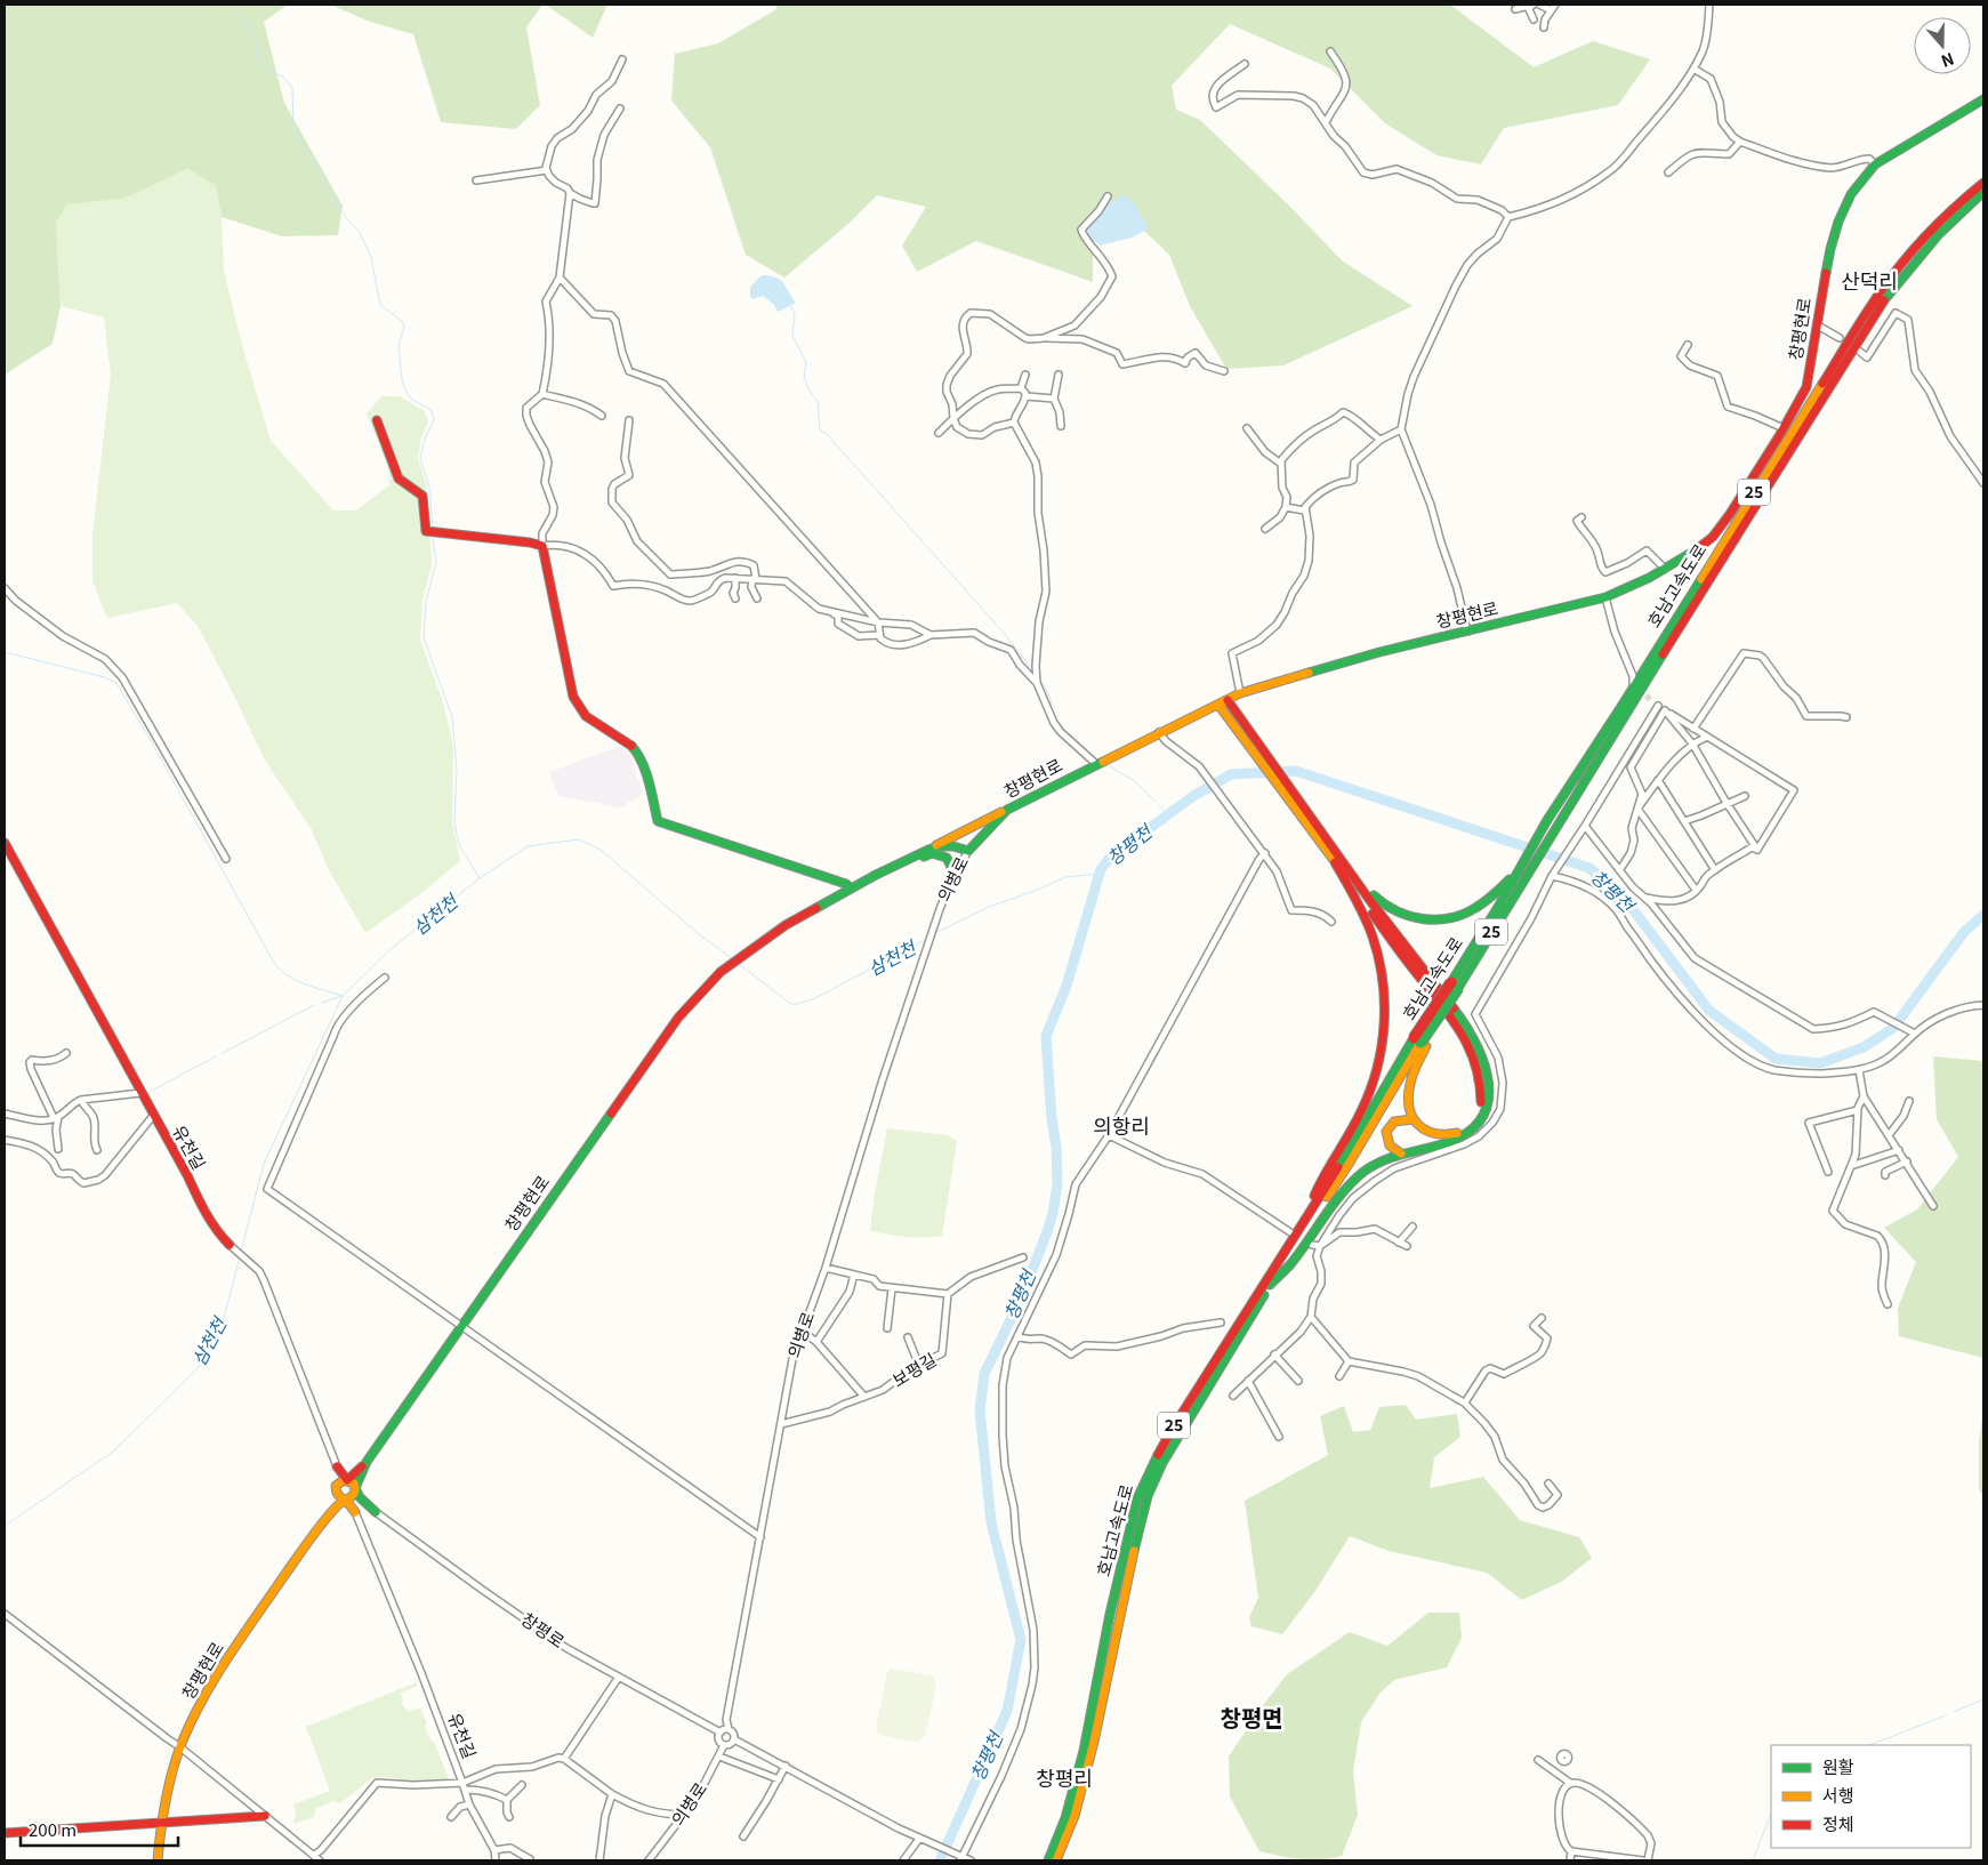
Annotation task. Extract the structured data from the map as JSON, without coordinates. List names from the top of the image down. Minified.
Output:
{"streets":{"main road":["창평현로","25","호남고속도로","유천길"],"street":["의병로","보평길","창평로"]},"crossings":[["창평현로","의병로"],["25","호남고속도로"],["의병로","보평길"],["의병로","창평로"]],"districts":["산덕리","의항리","창평면","창평리"],"water":["창평천","삼천천"],"legend":["원활","서행","정체"],"scale_bar":"200 m","north":"bottom"}
